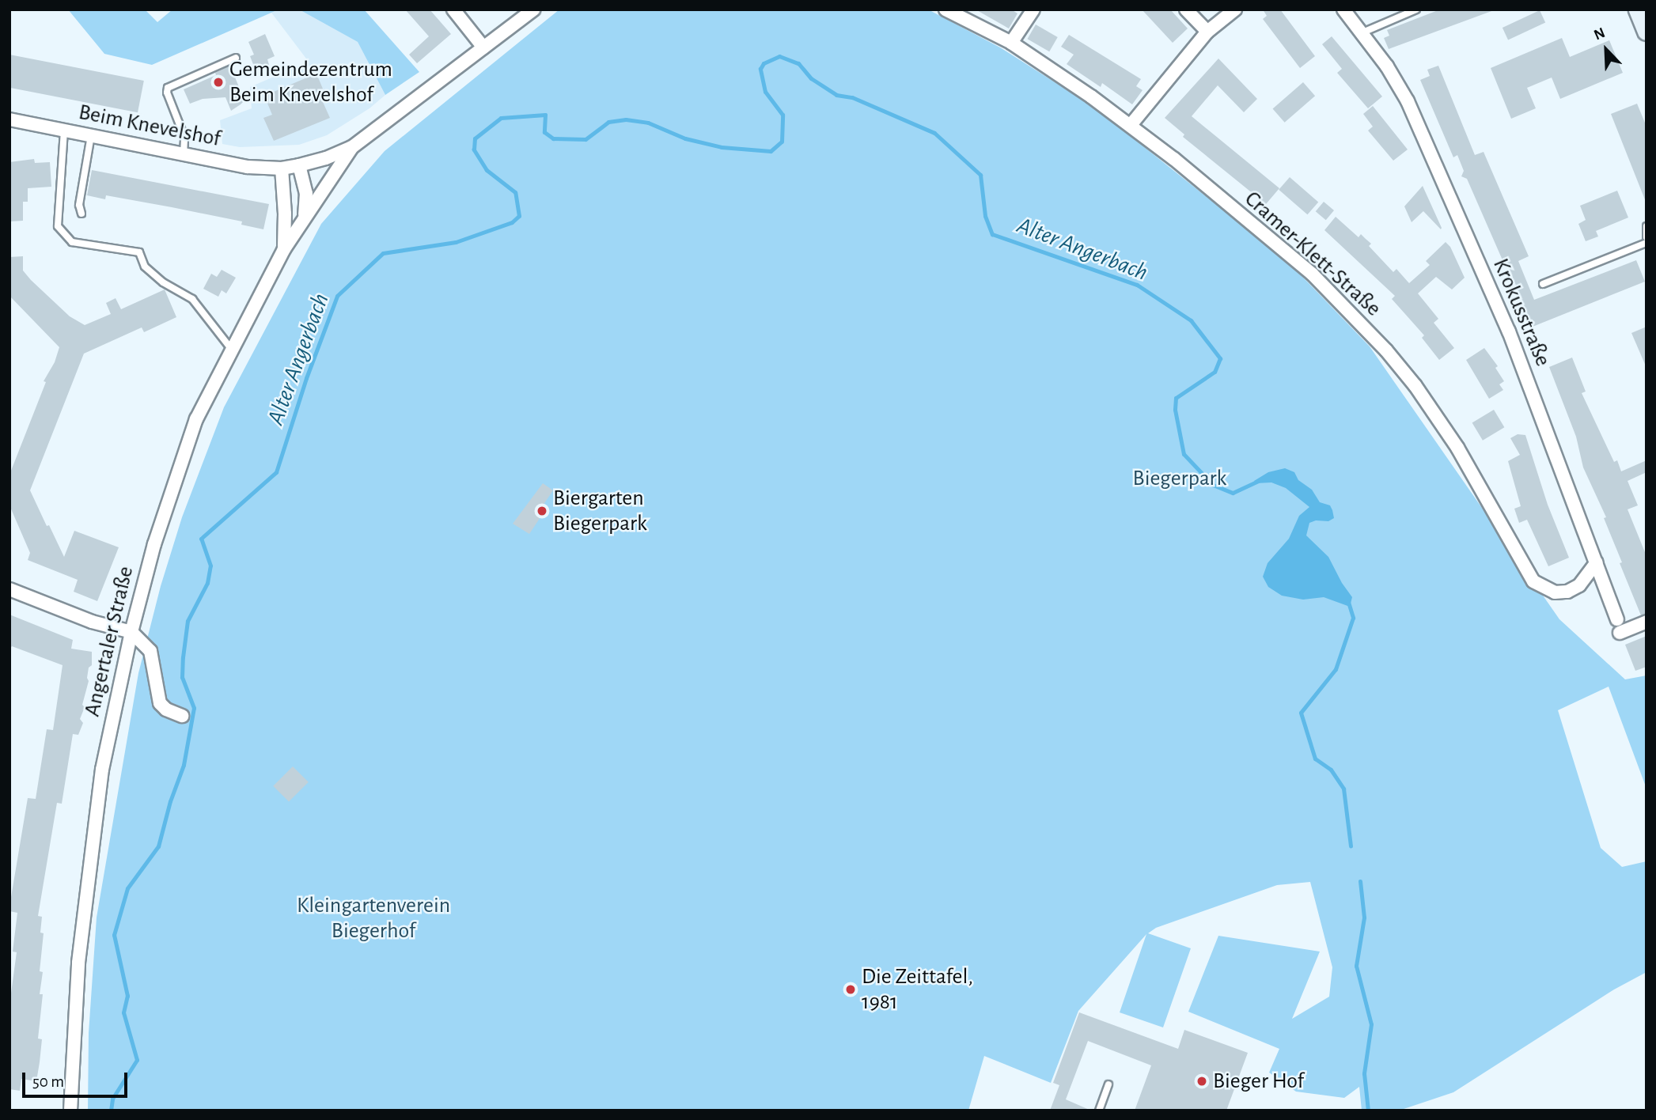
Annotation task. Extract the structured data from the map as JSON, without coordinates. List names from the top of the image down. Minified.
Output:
{"streets":{"street":["Beim Knevelshof","Cramer-Klett-Straße","Krokusstraße","Angertaler Straße"]},"crossings":[["Beim Knevelshof","Angertaler Straße"],["Cramer-Klett-Straße","Krokusstraße"]],"water":["Alter Angerbach"],"parks":["Biegerpark","Kleingartenverein Biegerhof"],"places":["Gemeindezentrum Beim Knevelshof","Biergarten Biegerpark","Die Zeittafel, 1981","Bieger Hof"],"scale_bar":"50 m","north":"top left"}
